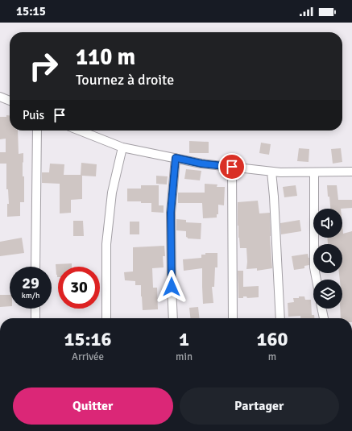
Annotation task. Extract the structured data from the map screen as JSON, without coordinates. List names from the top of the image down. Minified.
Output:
{"page":{"status":"15:15","turn":["110 m","Tournez à droite"],"then":"Puis","speed":"29 km/h","limit":"30","eta":["15:16","Arrivée","1","min","160","m"],"buttons":["Quitter","Partager"]}}
